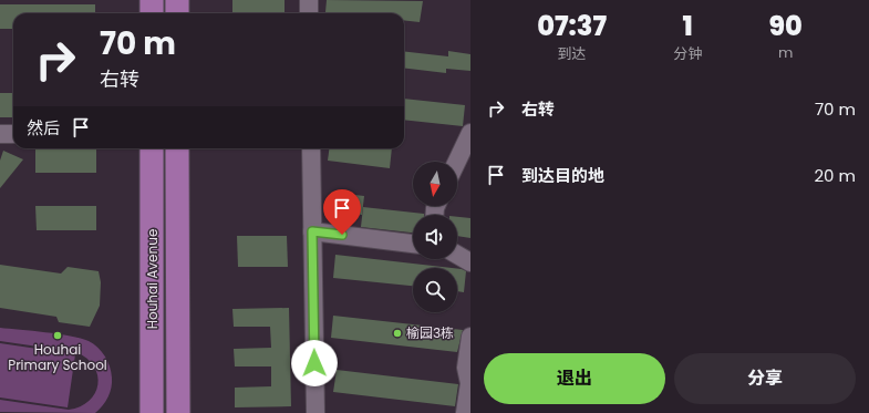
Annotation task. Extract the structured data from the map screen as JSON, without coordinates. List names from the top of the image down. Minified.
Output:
{"streets":{"main road":["Houhai Avenue"]},"places":["榆园3栋","Houhai Primary School"],"north":"bottom","page":{"eta":["07:37","到达","1","分钟","90","m"],"turn":["70 m","右转"],"list":[{"name":"右转","value":"70 m"},{"name":"到达目的地","value":"20 m"}],"then":"然后","buttons":["退出","分享"]}}
